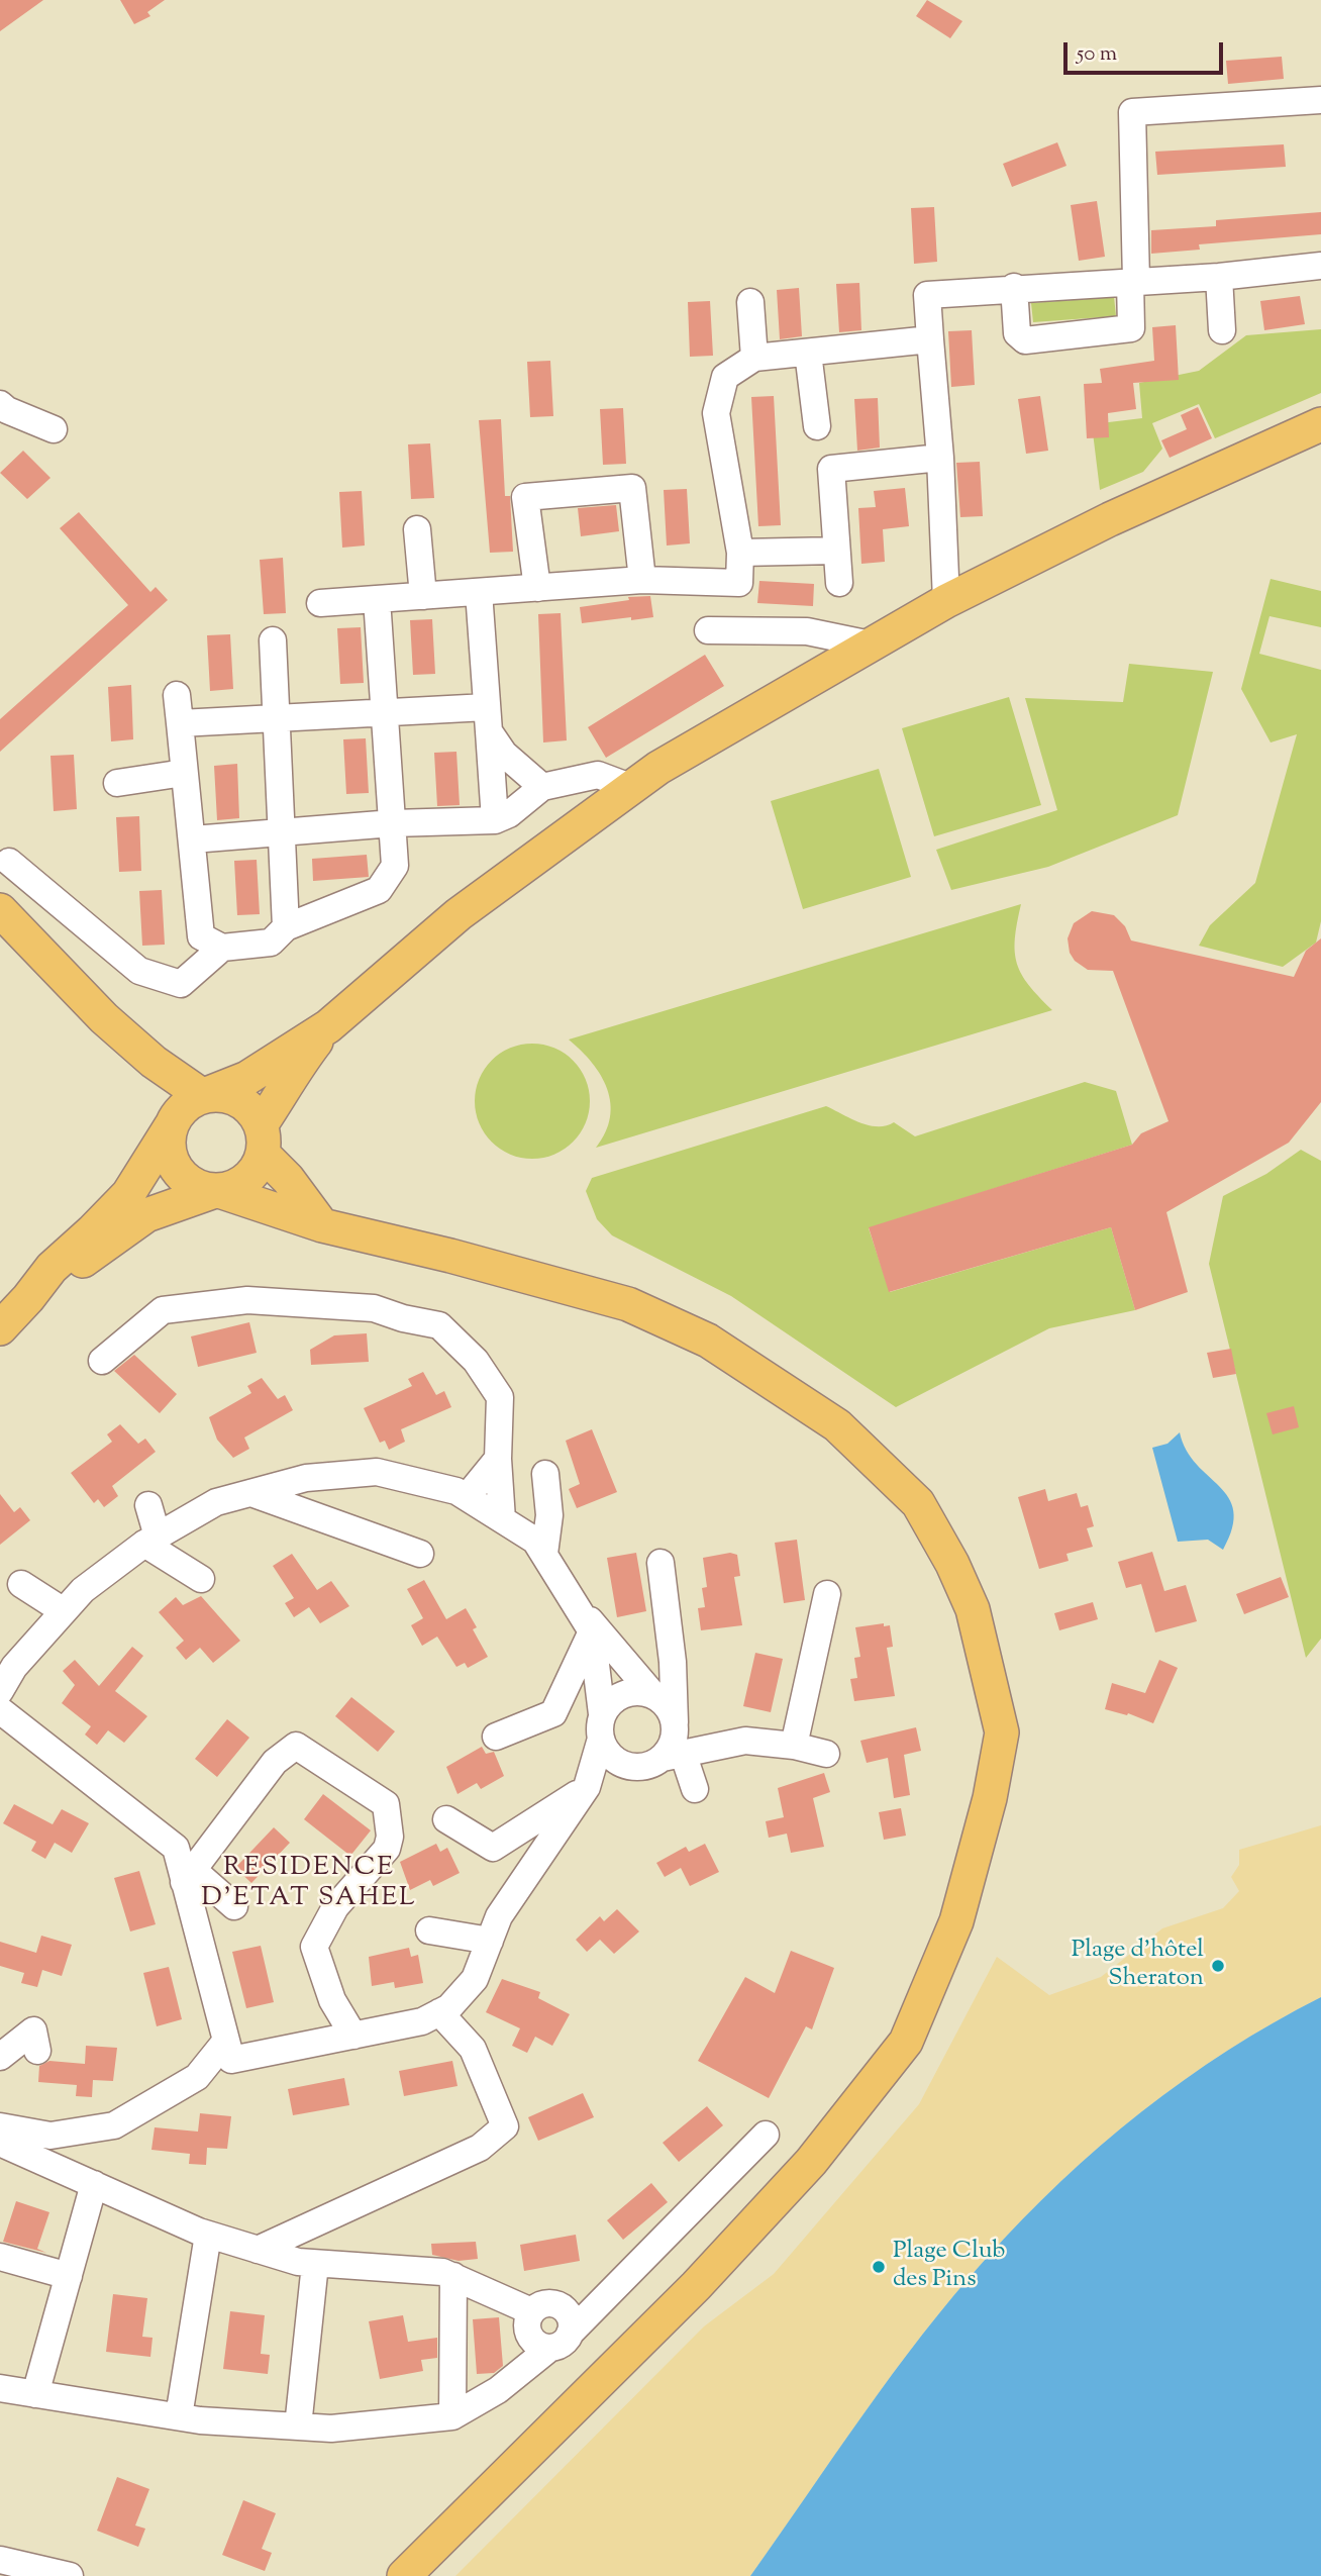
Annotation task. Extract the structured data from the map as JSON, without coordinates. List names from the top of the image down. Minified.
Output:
{"districts":["RESIDENCE D'ETAT SAHEL"],"places":["Plage d'hôtel Sheraton","Plage Club des Pins"],"scale_bar":"50 m"}
